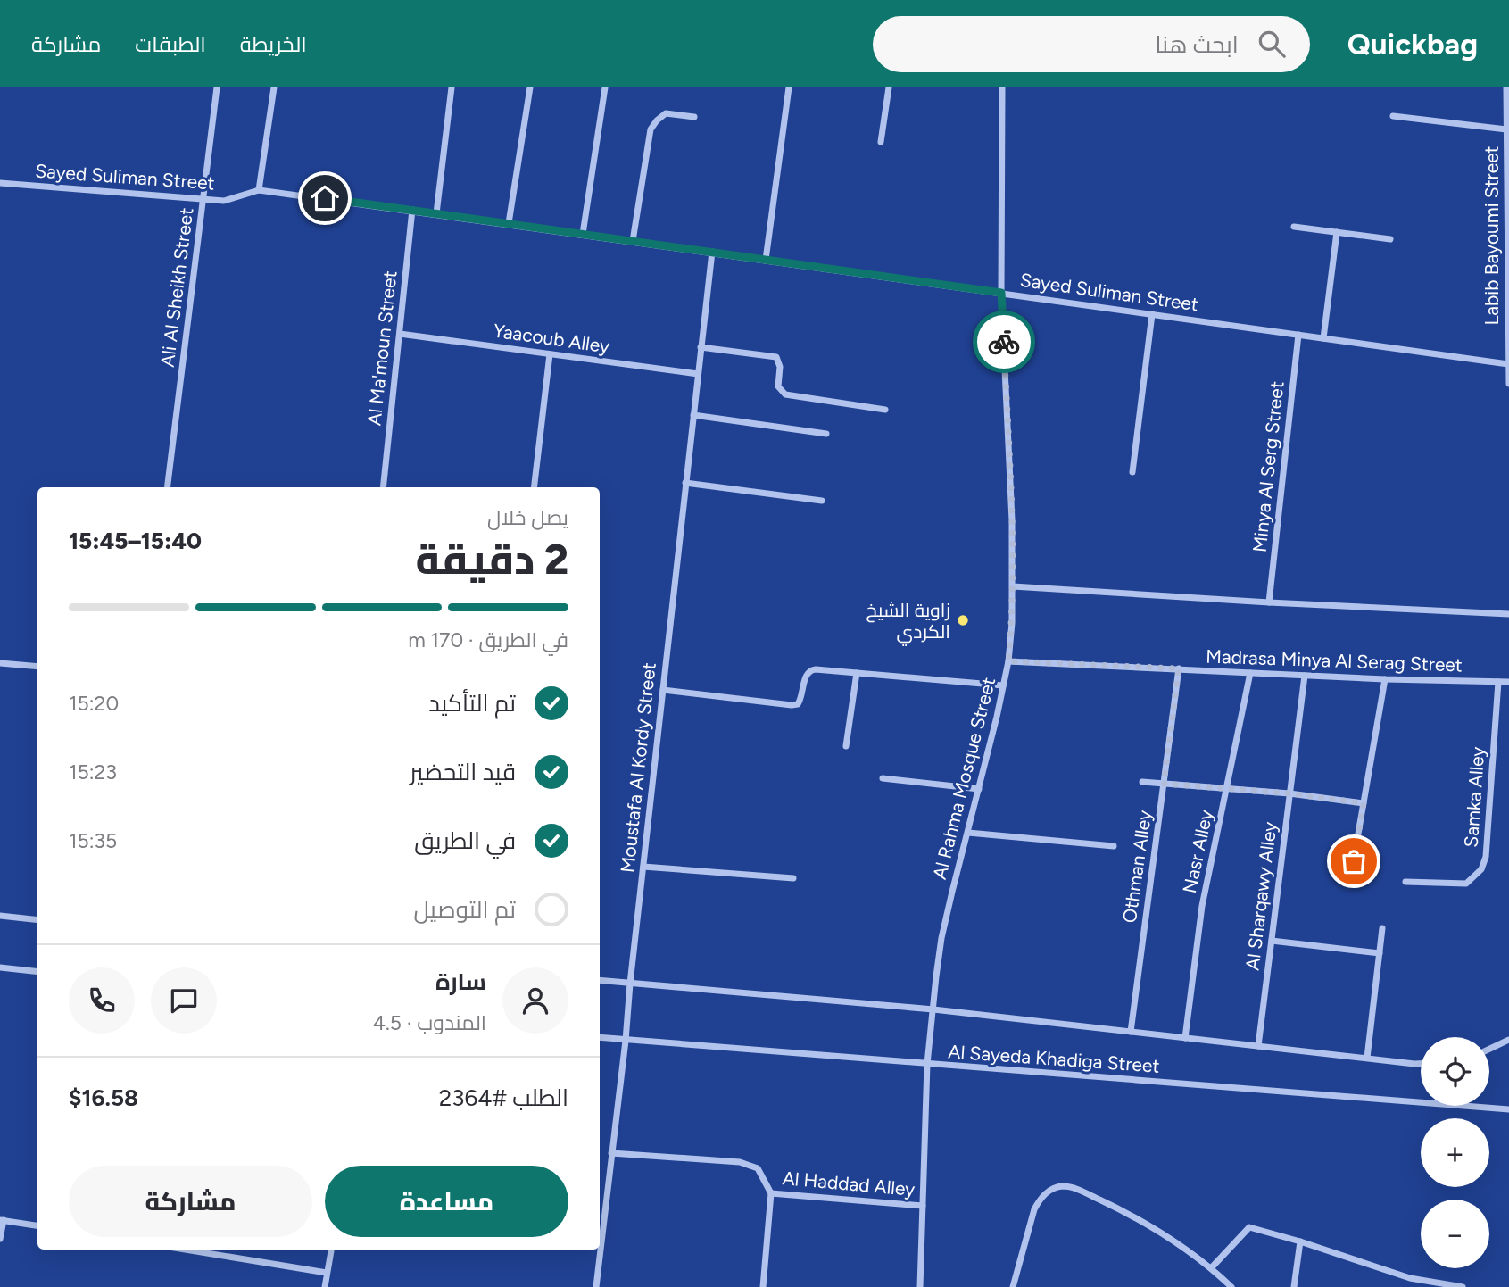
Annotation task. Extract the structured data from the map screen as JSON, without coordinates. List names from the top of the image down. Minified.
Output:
{"streets":{"street":["Sayed Suliman Street","Labib Bayoumi Street","Ali Al Sheikh Street","Yaacoub Alley","Al Ma'moun Street","Minya Al Serg Street","Madrasa Minya Al Serag Street","Moustafa Al Kordy Street","Al Rahma Mosque Street","Samka Alley","Nasr Alley","Othman Alley","Al Sharqawy Alley","Al Sayeda Khadiga Street","Al Haddad Alley"]},"crossings":[["Sayed Suliman Street","Labib Bayoumi Street"],["Sayed Suliman Street","Ali Al Sheikh Street"],["Sayed Suliman Street","Al Ma'moun Street"],["Sayed Suliman Street","Minya Al Serg Street"],["Sayed Suliman Street","Moustafa Al Kordy Street"],["Sayed Suliman Street","Al Rahma Mosque Street"],["Yaacoub Alley","Al Ma'moun Street"],["Yaacoub Alley","Moustafa Al Kordy Street"],["Madrasa Minya Al Serag Street","Al Rahma Mosque Street"],["Madrasa Minya Al Serag Street","Samka Alley"],["Madrasa Minya Al Serag Street","Nasr Alley"],["Madrasa Minya Al Serag Street","Othman Alley"],["Madrasa Minya Al Serag Street","Al Sharqawy Alley"],["Moustafa Al Kordy Street","Al Sayeda Khadiga Street"],["Al Rahma Mosque Street","Al Sayeda Khadiga Street"],["Al Rahma Mosque Street","Al Haddad Alley"],["Nasr Alley","Al Sayeda Khadiga Street"],["Othman Alley","Al Sayeda Khadiga Street"],["Al Sharqawy Alley","Al Sayeda Khadiga Street"]],"places":["زاوية الشيخ الكردي"],"page":{"header":"Quickbag","search":"ابحث هنا","nav":["الخريطة","الطبقات","مشاركة"],"heading":["2 دقيقة","يصل خلال","15:40–15:45"],"panel":["سارة","المندوب · 4.5","الطلب #2364","$16.58"],"bar":"في الطريق · 170 m","list":[["تم التأكيد","15:20"],["قيد التحضير","15:23"],["في الطريق","15:35"],"تم التوصيل"],"map_buttons":["+","−"],"buttons":["مساعدة","مشاركة"]}}
